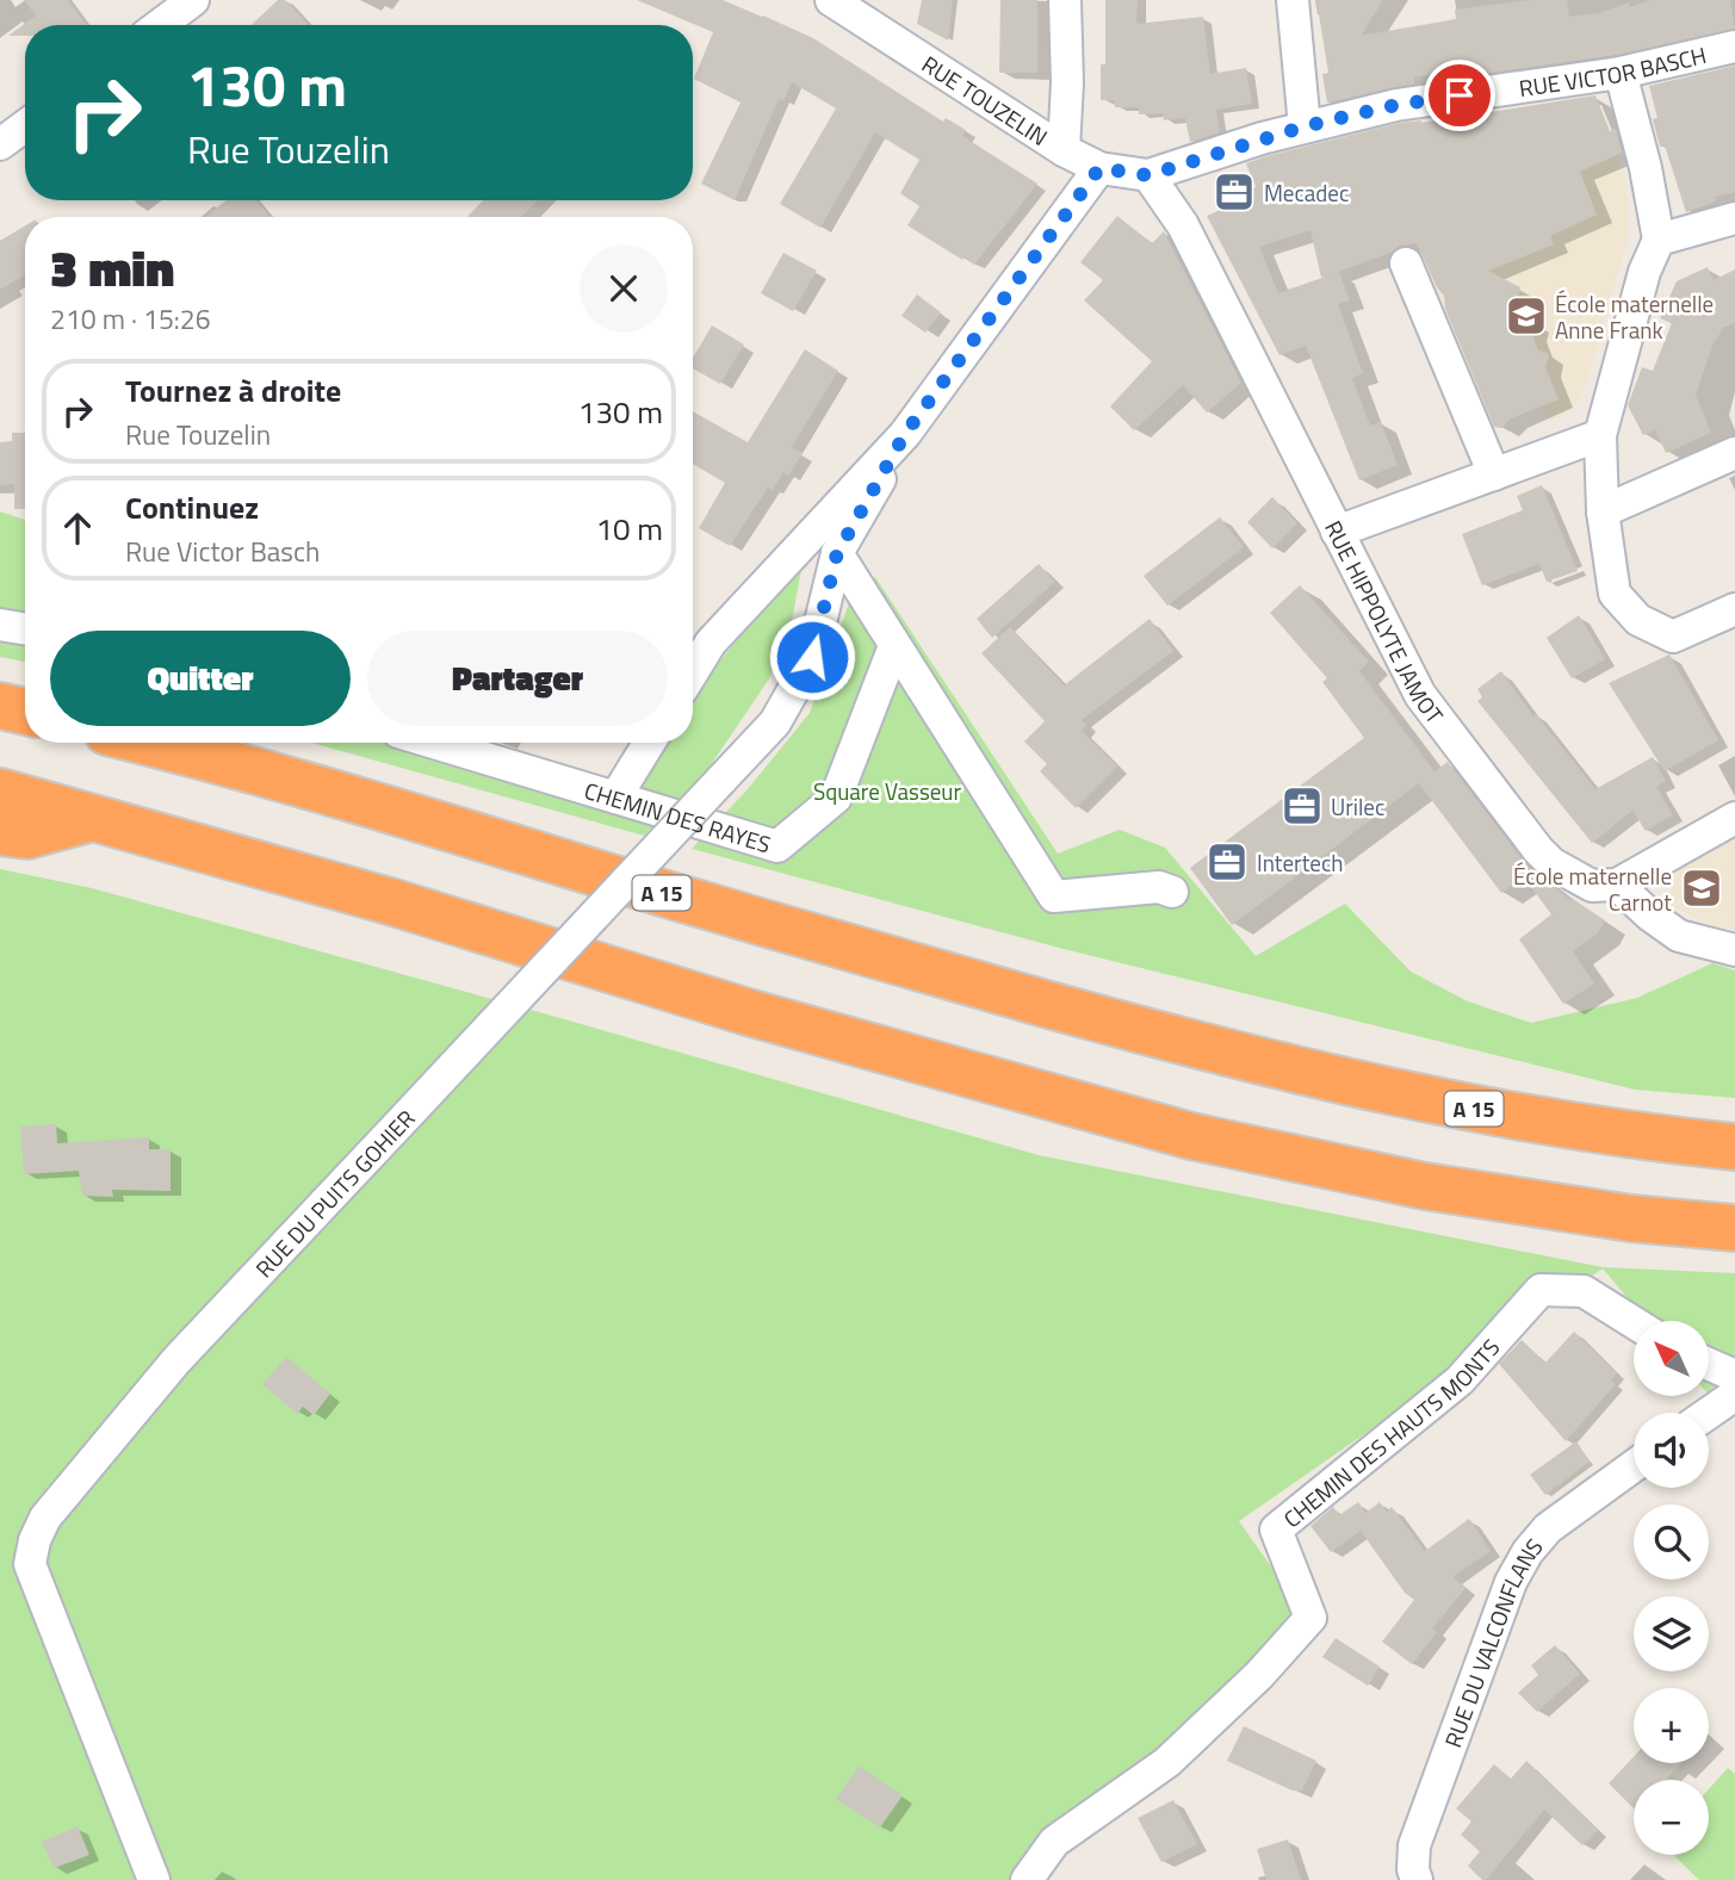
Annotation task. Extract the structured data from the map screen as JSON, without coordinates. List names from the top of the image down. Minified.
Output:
{"streets":{"highway":["A 15"],"street":["RUE VICTOR BASCH","RUE TOUZELIN","RUE HIPPOLYTE JAMOT","CHEMIN DES RAYES","RUE DU PUITS GOHIER","CHEMIN DES HAUTS MONTS","RUE DU VALCONFLANS"]},"crossings":[["RUE VICTOR BASCH","RUE TOUZELIN"],["RUE VICTOR BASCH","RUE HIPPOLYTE JAMOT"],["RUE TOUZELIN","RUE HIPPOLYTE JAMOT"],["RUE TOUZELIN","RUE DU PUITS GOHIER"]],"parks":["Square Vasseur"],"places":{"office":["Mecadec","Urilec","Intertech"],"school or university":["École maternelle Anne Frank","École maternelle Carnot"]},"north":"top left","page":{"turn":["130 m","Rue Touzelin"],"heading":["3 min","210 m · 15:26"],"list":[{"name":"Tournez à droite","note":"Rue Touzelin","value":"130 m"},{"name":"Continuez","note":"Rue Victor Basch","value":"10 m"}],"buttons":["Quitter","Partager"],"map_buttons":["+","−"]}}
